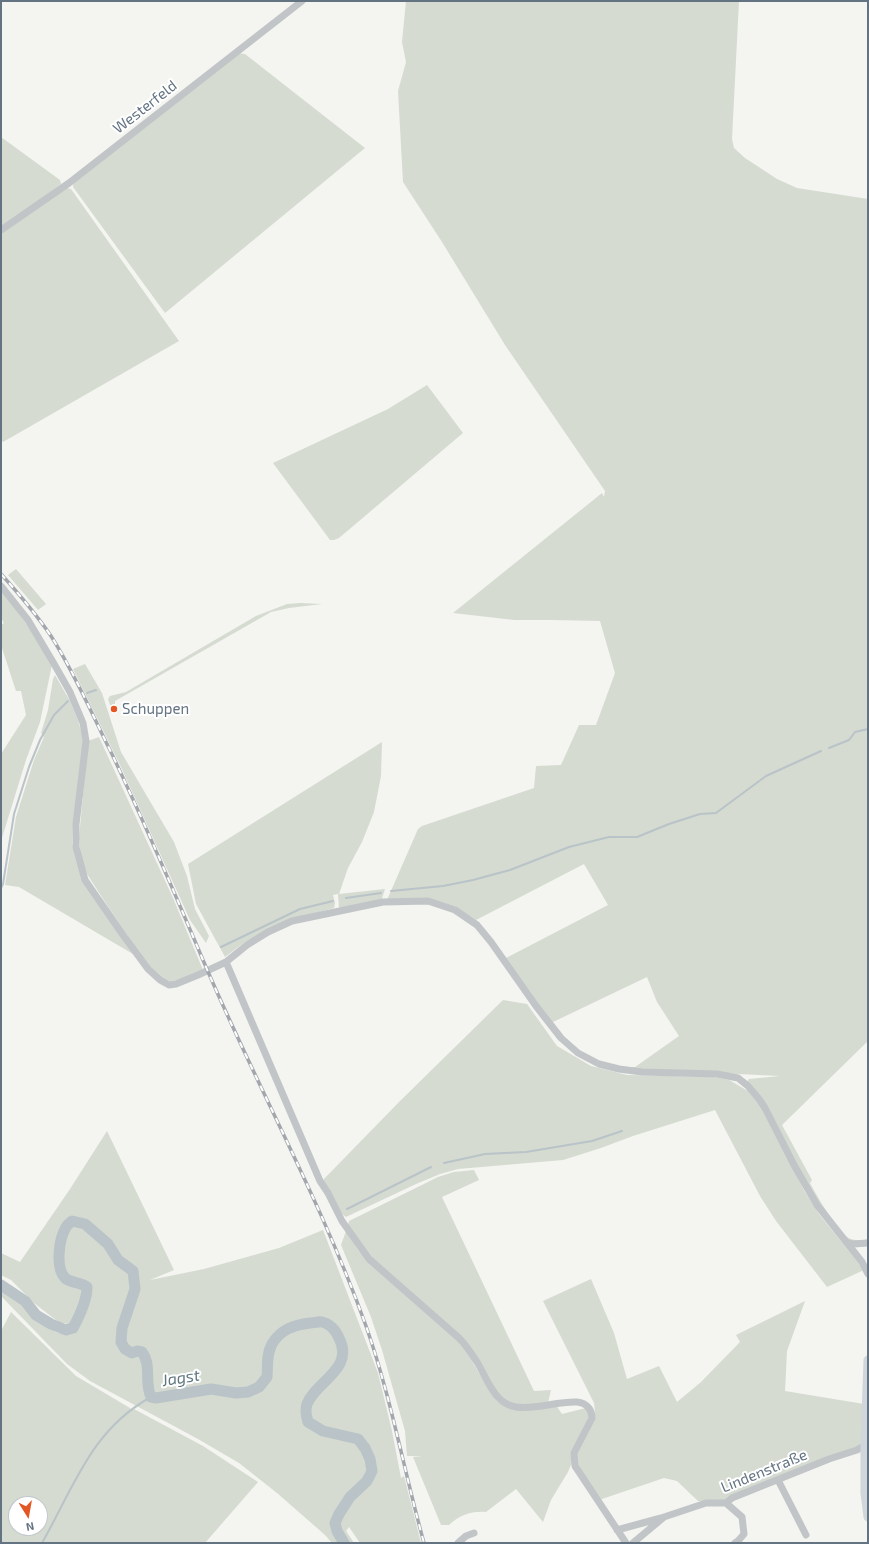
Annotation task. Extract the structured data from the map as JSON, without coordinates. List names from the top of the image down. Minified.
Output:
{"streets":{"street":["Westerfeld","Lindenstraße"]},"water":["Jagst"],"places":["Schuppen"],"north":"bottom"}
